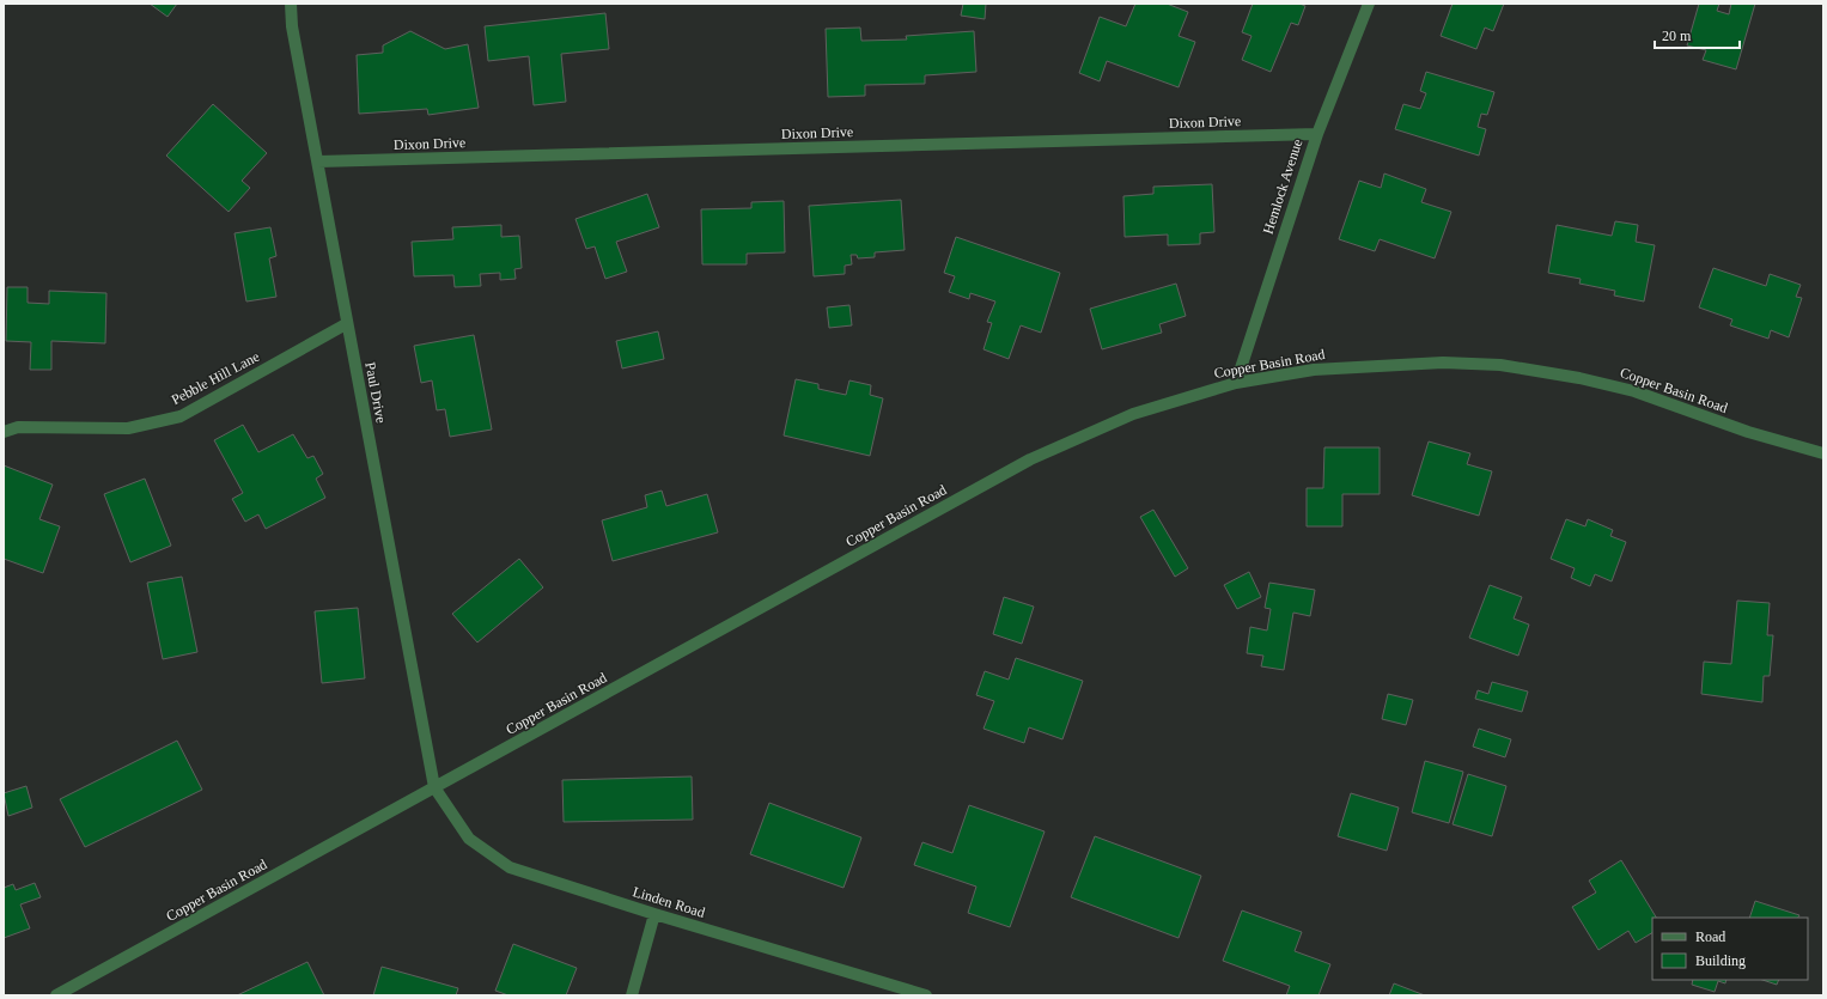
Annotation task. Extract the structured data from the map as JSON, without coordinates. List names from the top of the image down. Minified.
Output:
{"streets":{"street":["Dixon Drive","Hemlock Avenue","Copper Basin Road","Pebble Hill Lane","Paul Drive","Linden Road"]},"crossings":[["Dixon Drive","Hemlock Avenue"],["Dixon Drive","Paul Drive"],["Hemlock Avenue","Copper Basin Road"],["Copper Basin Road","Paul Drive"],["Copper Basin Road","Linden Road"],["Pebble Hill Lane","Paul Drive"],["Paul Drive","Linden Road"]],"legend":["Road","Building"],"scale_bar":"20 m"}
